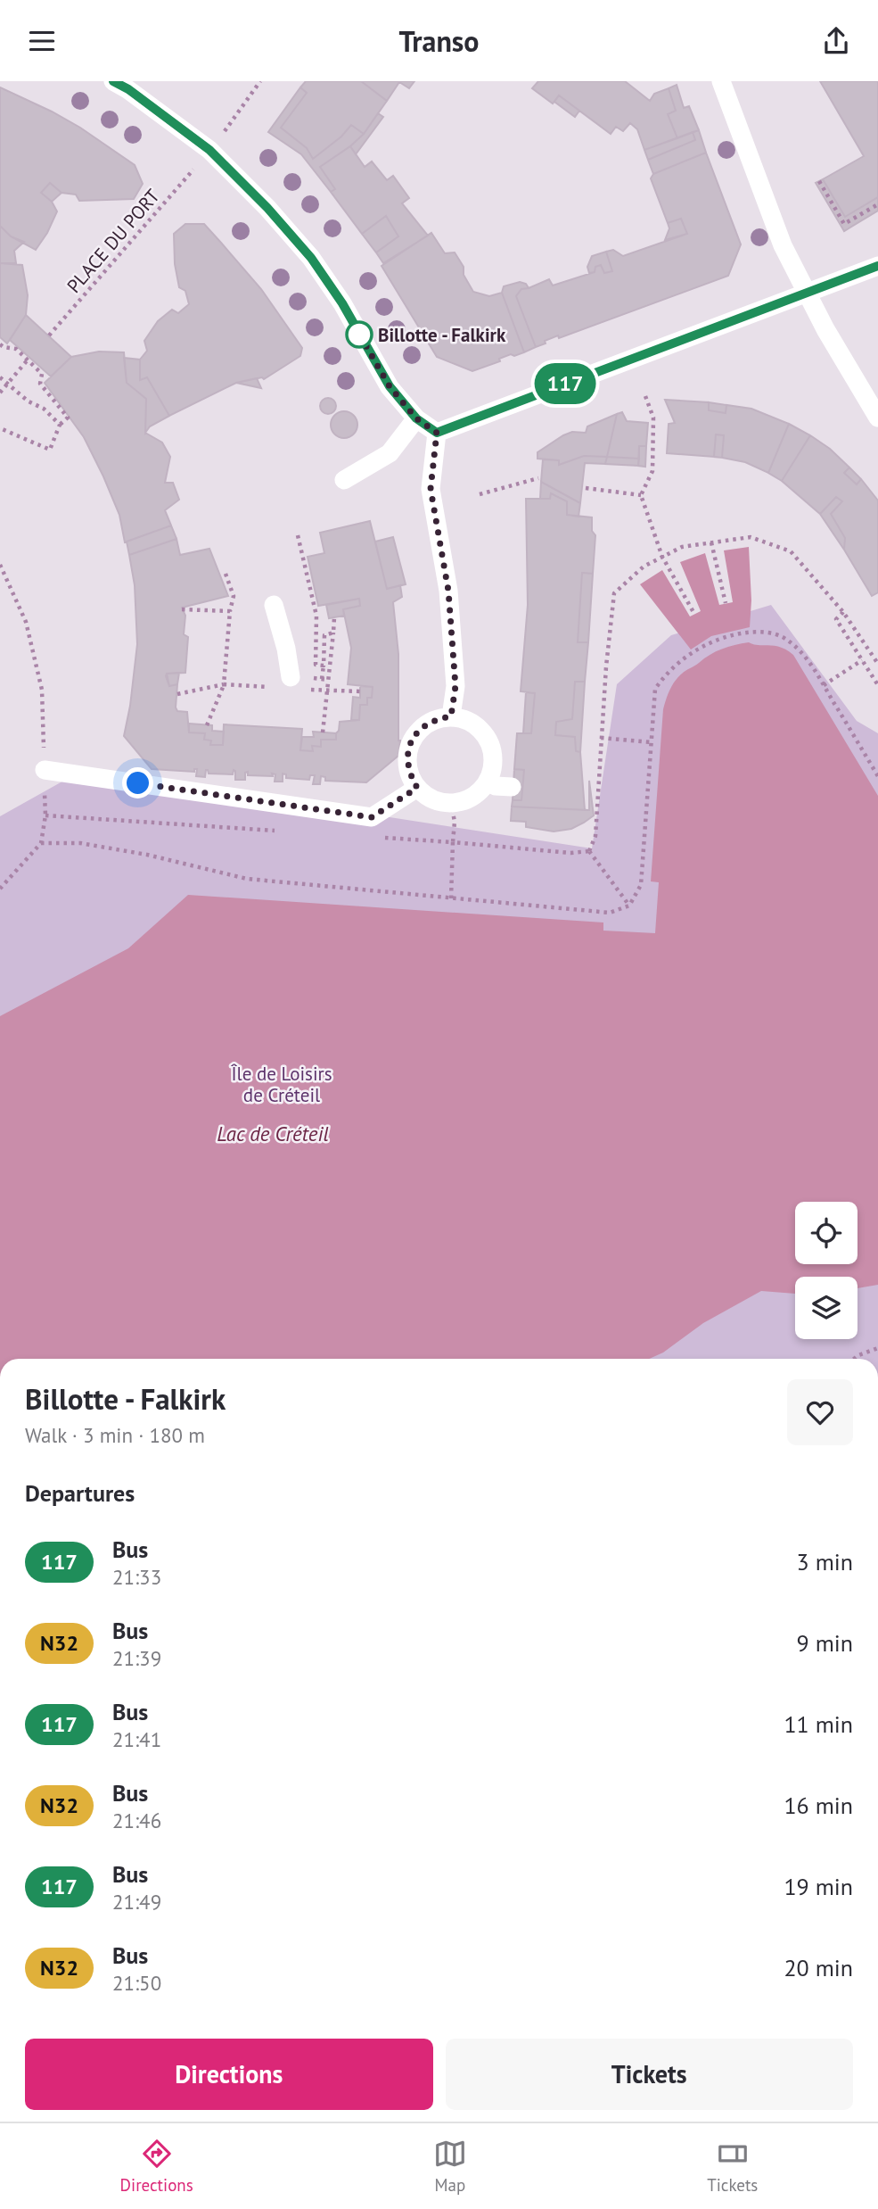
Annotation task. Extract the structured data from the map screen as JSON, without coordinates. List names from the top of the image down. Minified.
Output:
{"streets":{"path":["PLACE DU PORT"]},"water":["Lac de Créteil"],"parks":["Île de Loisirs de Créteil"],"places":["Billotte - Falkirk"],"lines":["bus line 117"],"page":{"header":"Transo","on_map":"117","heading":[["Billotte - Falkirk","Walk · 3 min · 180 m"],"Departures"],"list":[{"mark":"117","name":"Bus","note":"21:33","value":"3 min"},{"mark":"N32","name":"Bus","note":"21:39","value":"9 min"},{"mark":"117","name":"Bus","note":"21:41","value":"11 min"},{"mark":"N32","name":"Bus","note":"21:46","value":"16 min"},{"mark":"117","name":"Bus","note":"21:49","value":"19 min"},{"mark":"N32","name":"Bus","note":"21:50","value":"20 min"}],"buttons":["Directions","Tickets"],"tabs":["Directions","Map","Tickets"]}}
